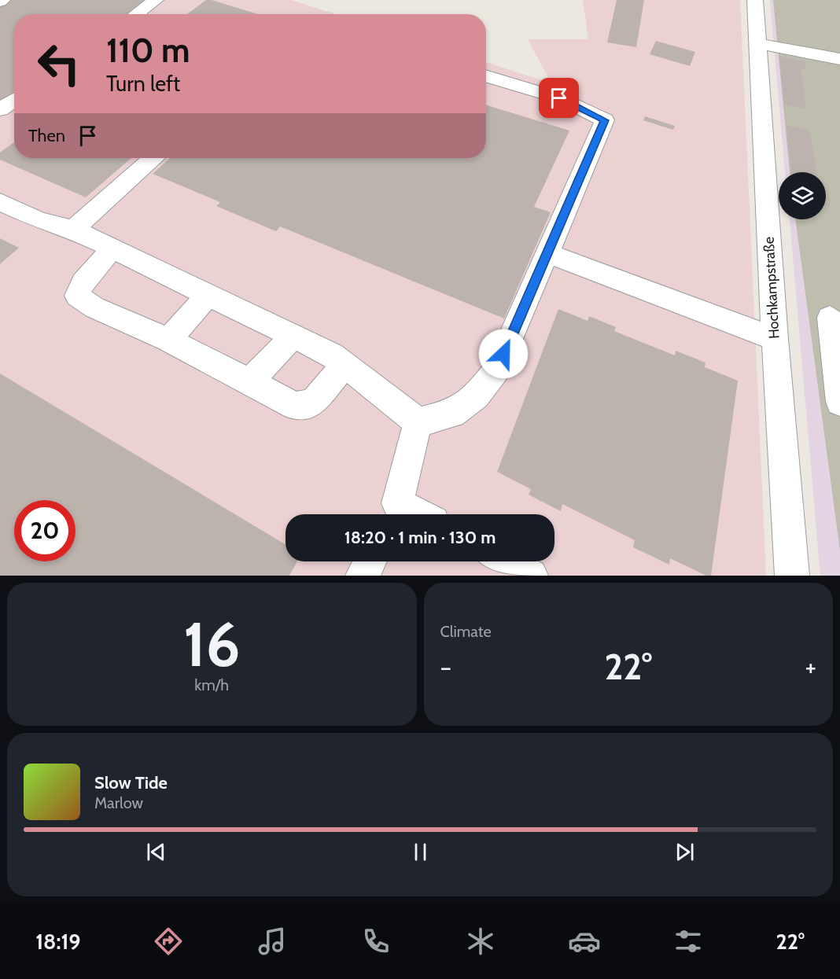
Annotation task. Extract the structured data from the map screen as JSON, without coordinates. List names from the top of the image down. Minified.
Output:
{"streets":{"street":["Hochkampstraße"]},"page":{"turn":["110 m","Turn left"],"then":"Then","limit":"20","trip":"18:20 · 1 min · 130 m","tile":[["16","km/h"],"Climate"],"heat":["−","22°","+"],"song":["Slow Tide","Marlow"],"tabs":["18:19","22°"]}}
